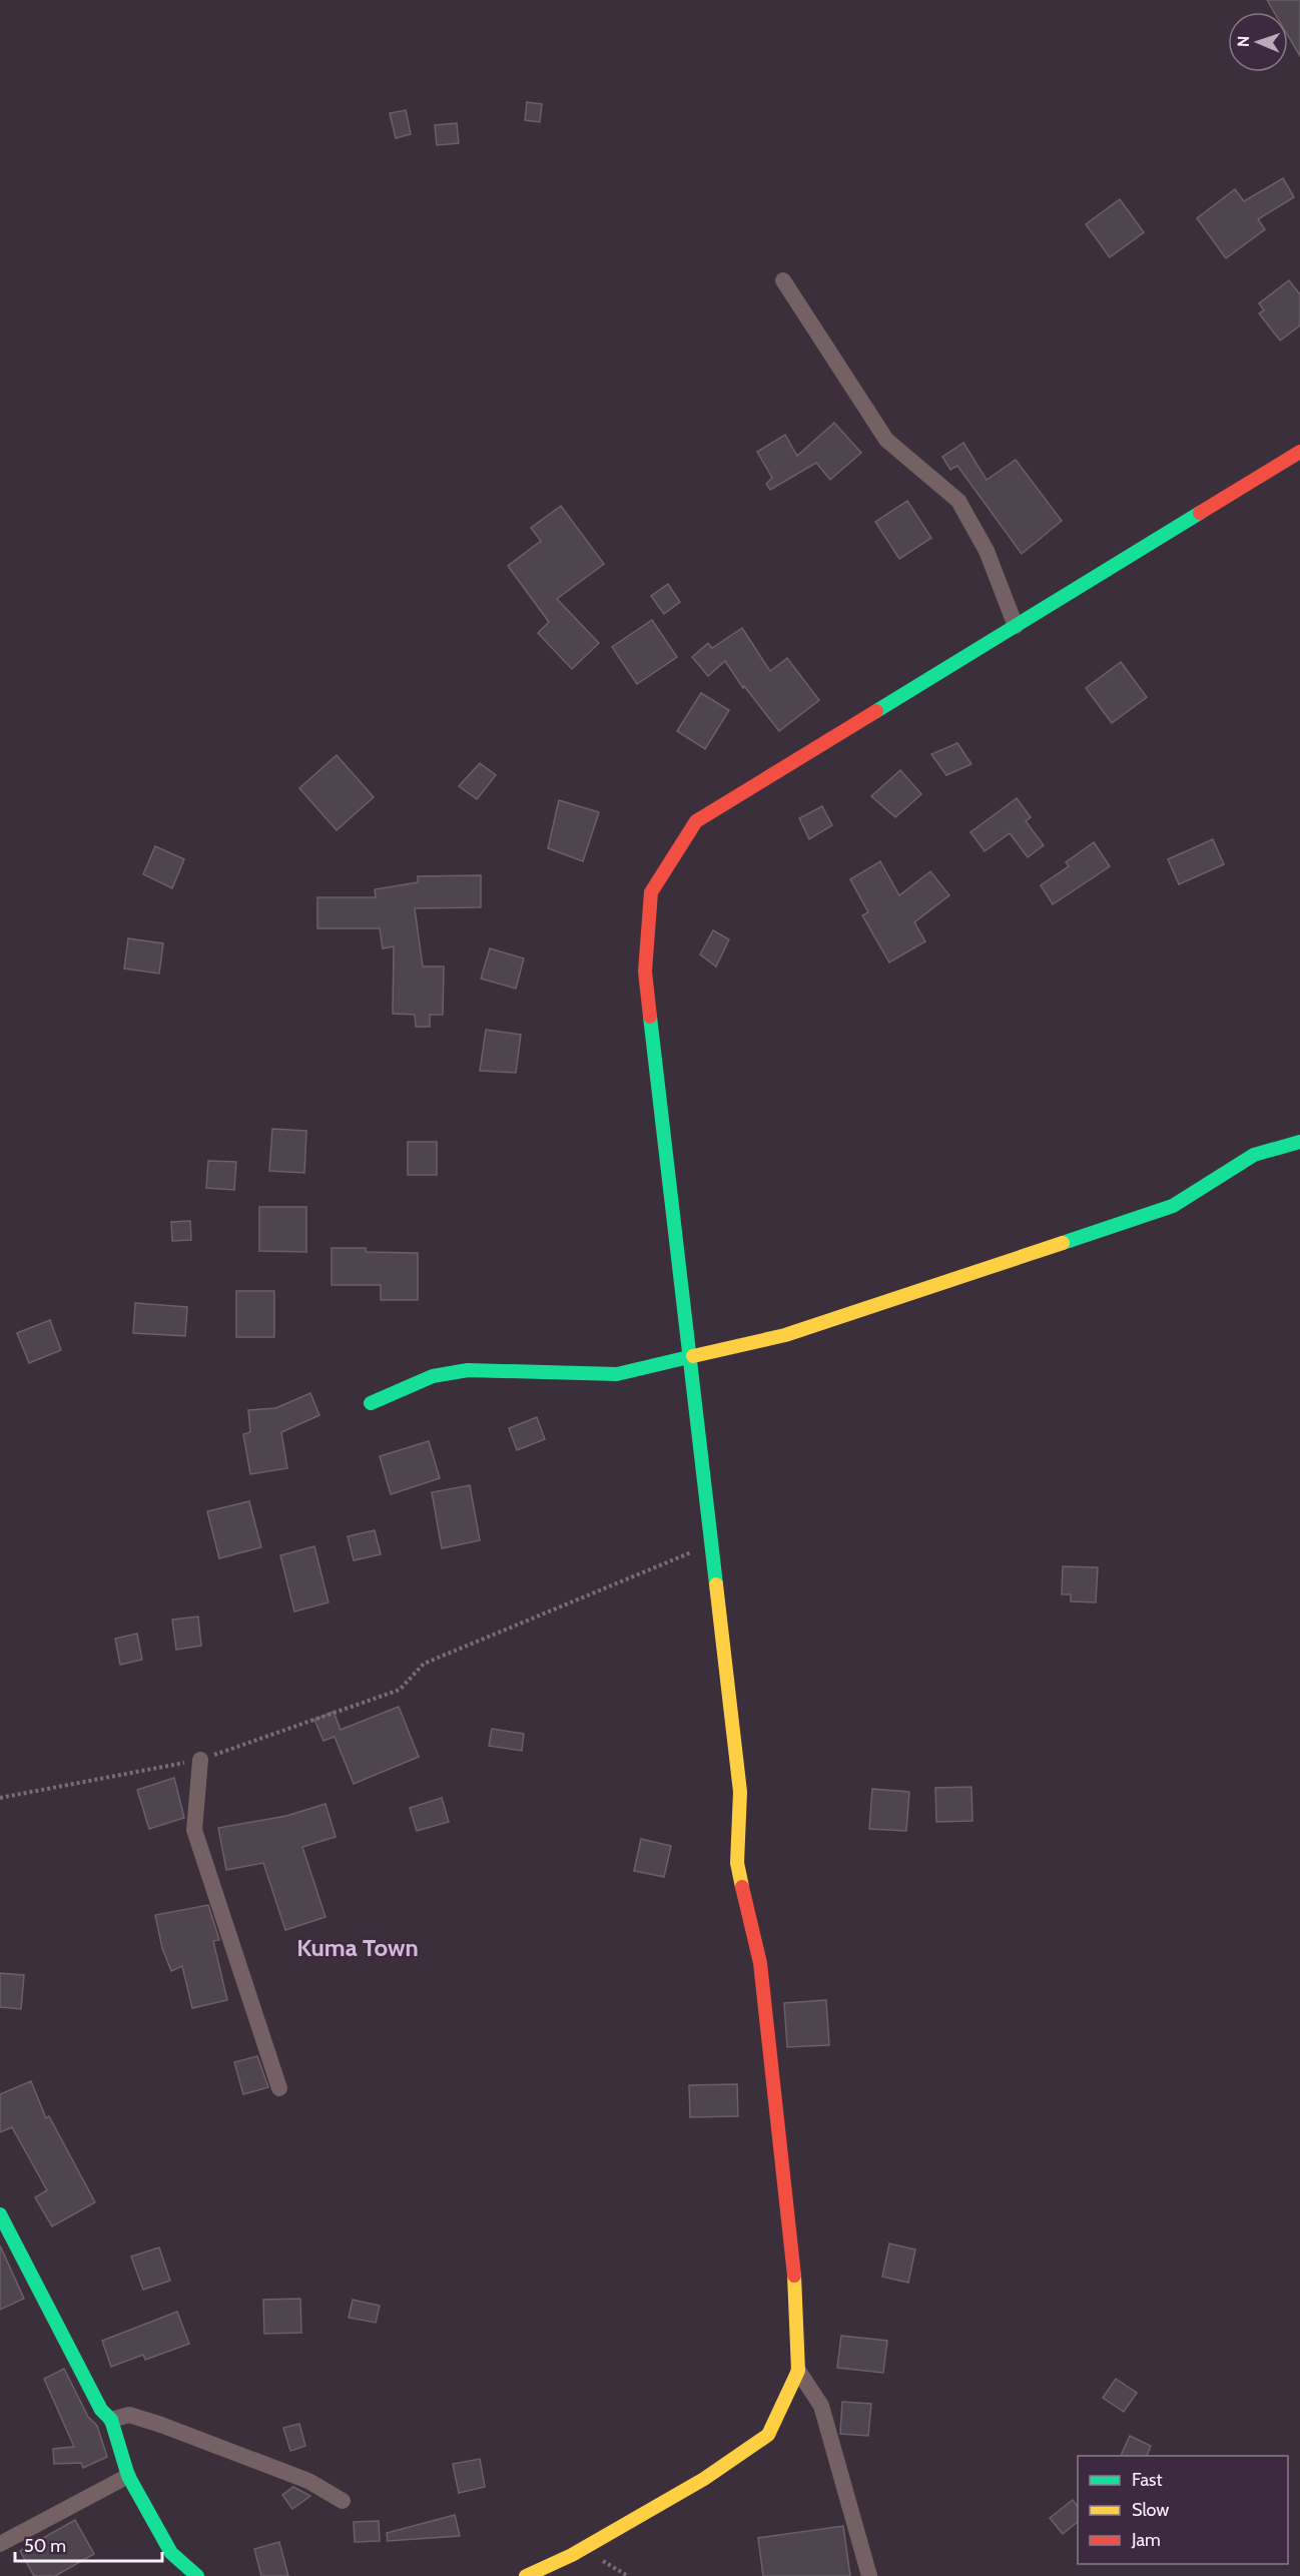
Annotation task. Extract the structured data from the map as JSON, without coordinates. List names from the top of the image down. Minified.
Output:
{"districts":["Kuma Town"],"legend":["Fast","Slow","Jam"],"scale_bar":"50 m","north":"left"}
